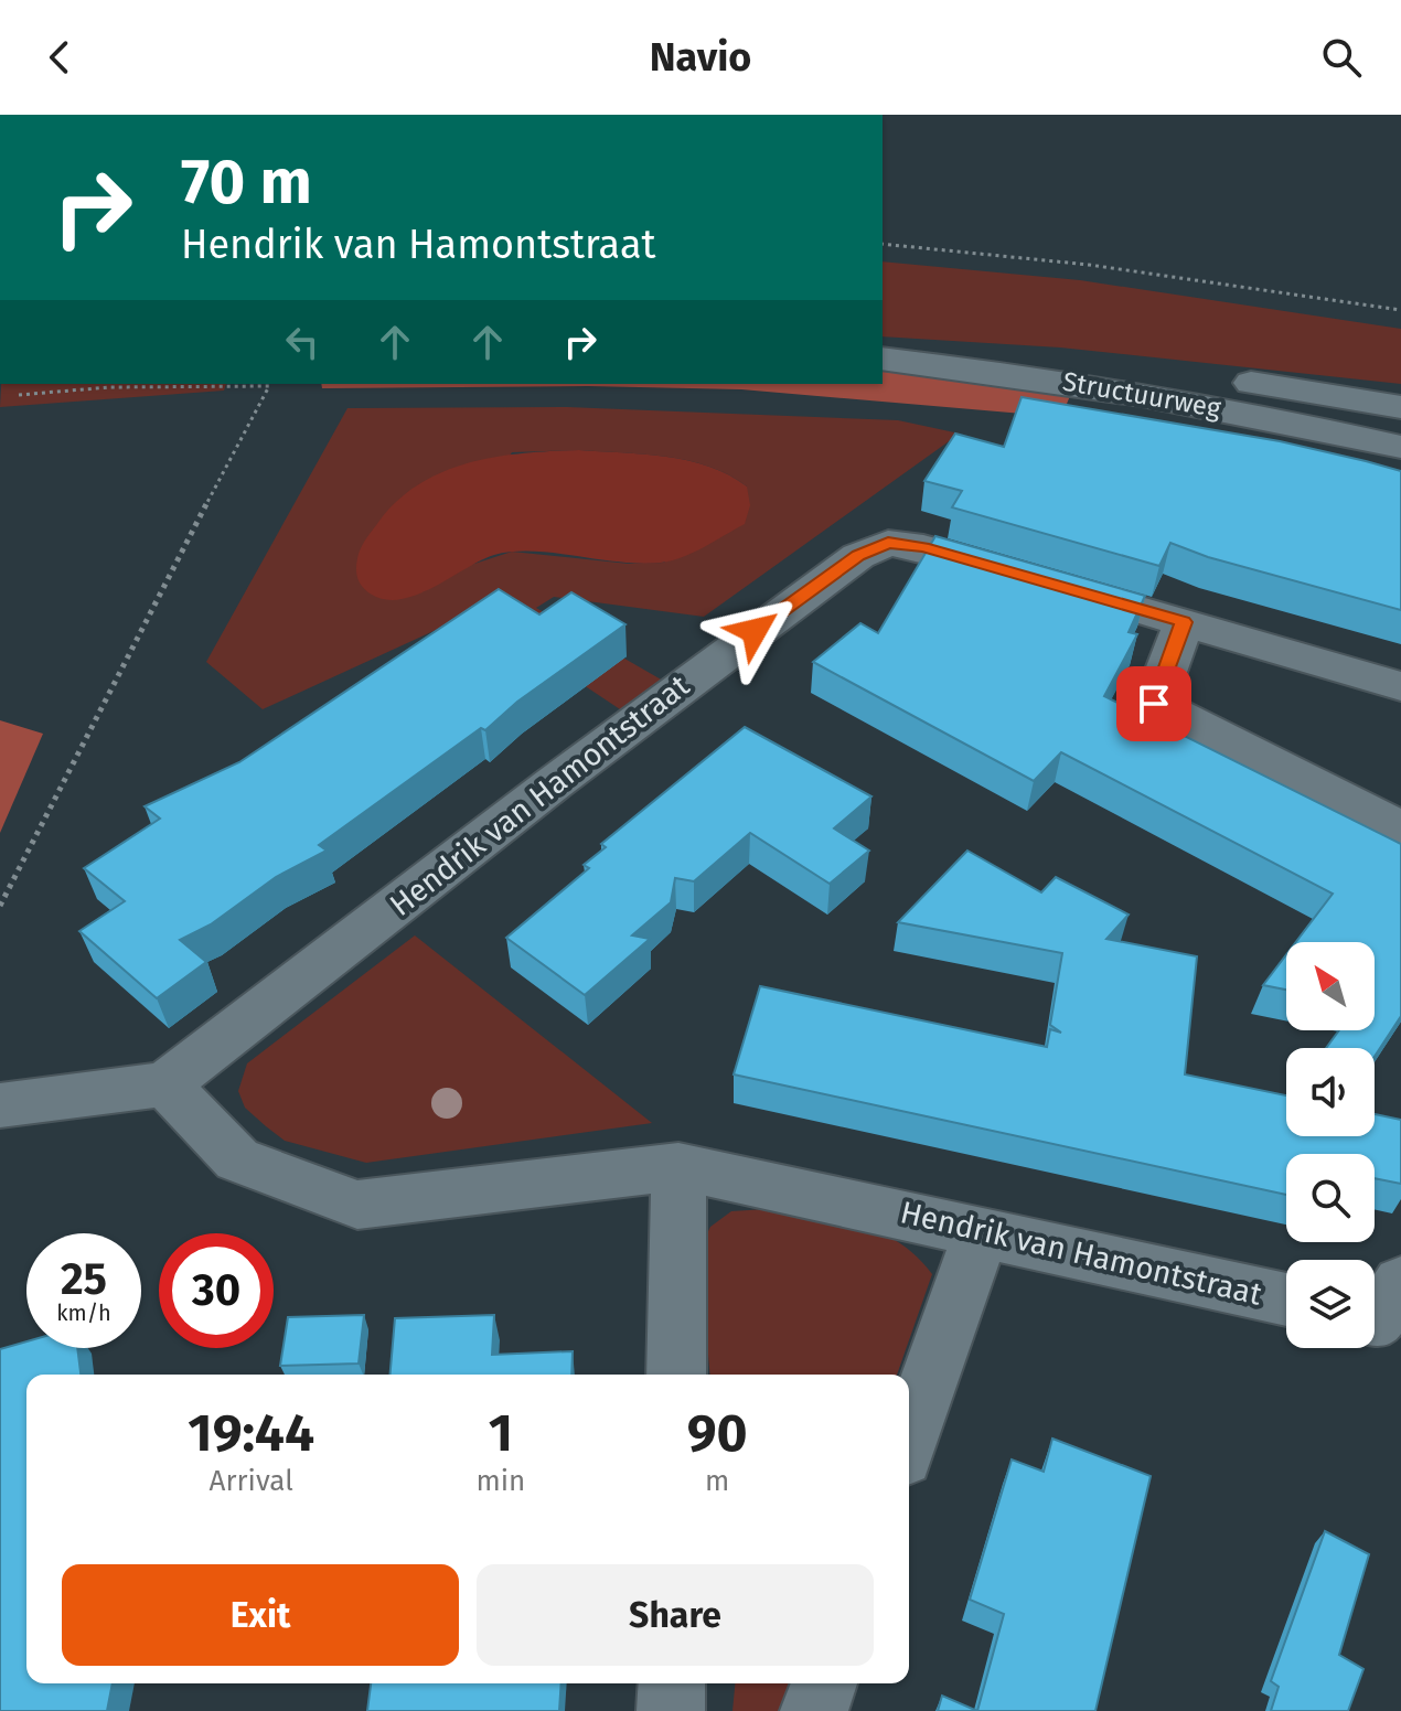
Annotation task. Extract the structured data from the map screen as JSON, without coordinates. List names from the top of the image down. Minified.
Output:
{"streets":{"street":["Structuurweg","Hendrik van Hamontstraat"]},"north":"top left","page":{"header":"Navio","turn":["70 m","Hendrik van Hamontstraat"],"speed":"25 km/h","limit":"30","eta":["19:44","Arrival","1","min","90","m"],"buttons":["Exit","Share"]}}
